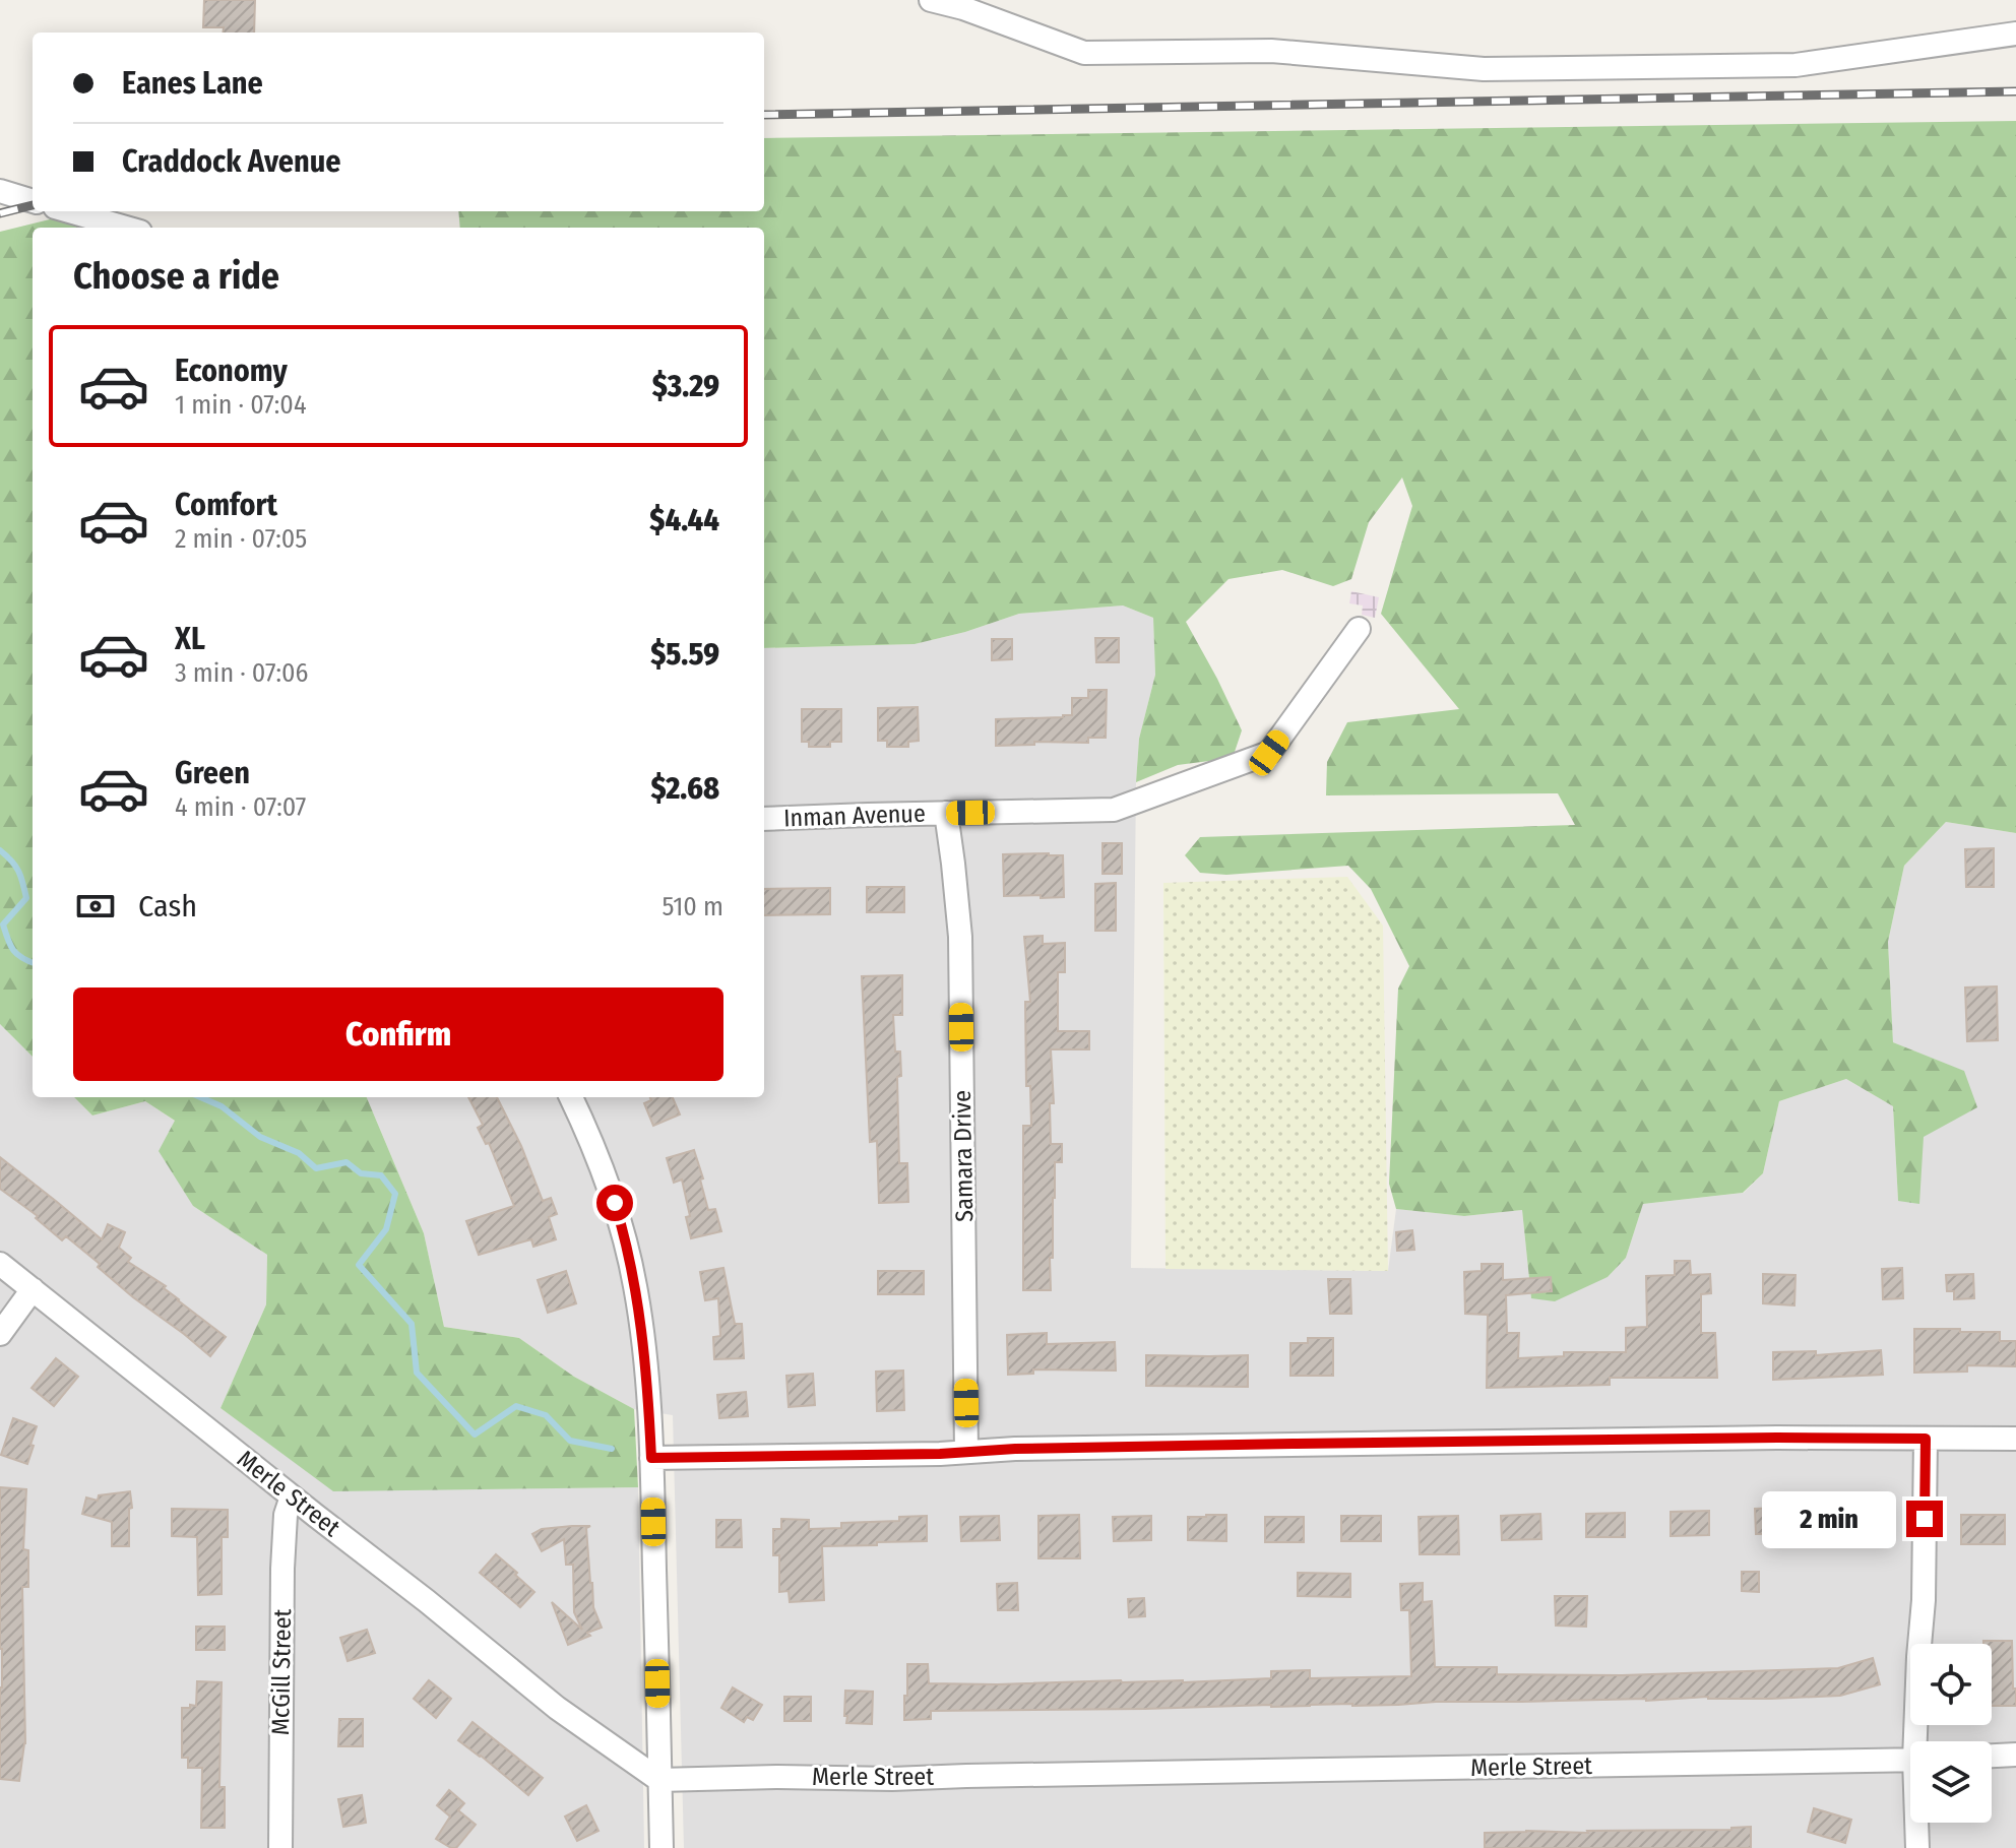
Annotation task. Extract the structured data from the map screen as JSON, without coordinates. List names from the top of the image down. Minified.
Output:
{"streets":{"street":["Inman Avenue","Samara Drive","Merle Street","McGill Street"]},"crossings":[["Inman Avenue","Samara Drive"],["Merle Street","McGill Street"]],"page":{"banner":["Eanes Lane","Craddock Avenue"],"heading":"Choose a ride","list":[{"name":"Economy","note":"1 min · 07:04","value":"$3.29"},{"name":"Comfort","note":"2 min · 07:05","value":"$4.44"},{"name":"XL","note":"3 min · 07:06","value":"$5.59"},{"name":"Green","note":"4 min · 07:07","value":"$2.68"}],"pay":["Cash","510 m"],"buttons":"Confirm","bubble":"2 min"}}
